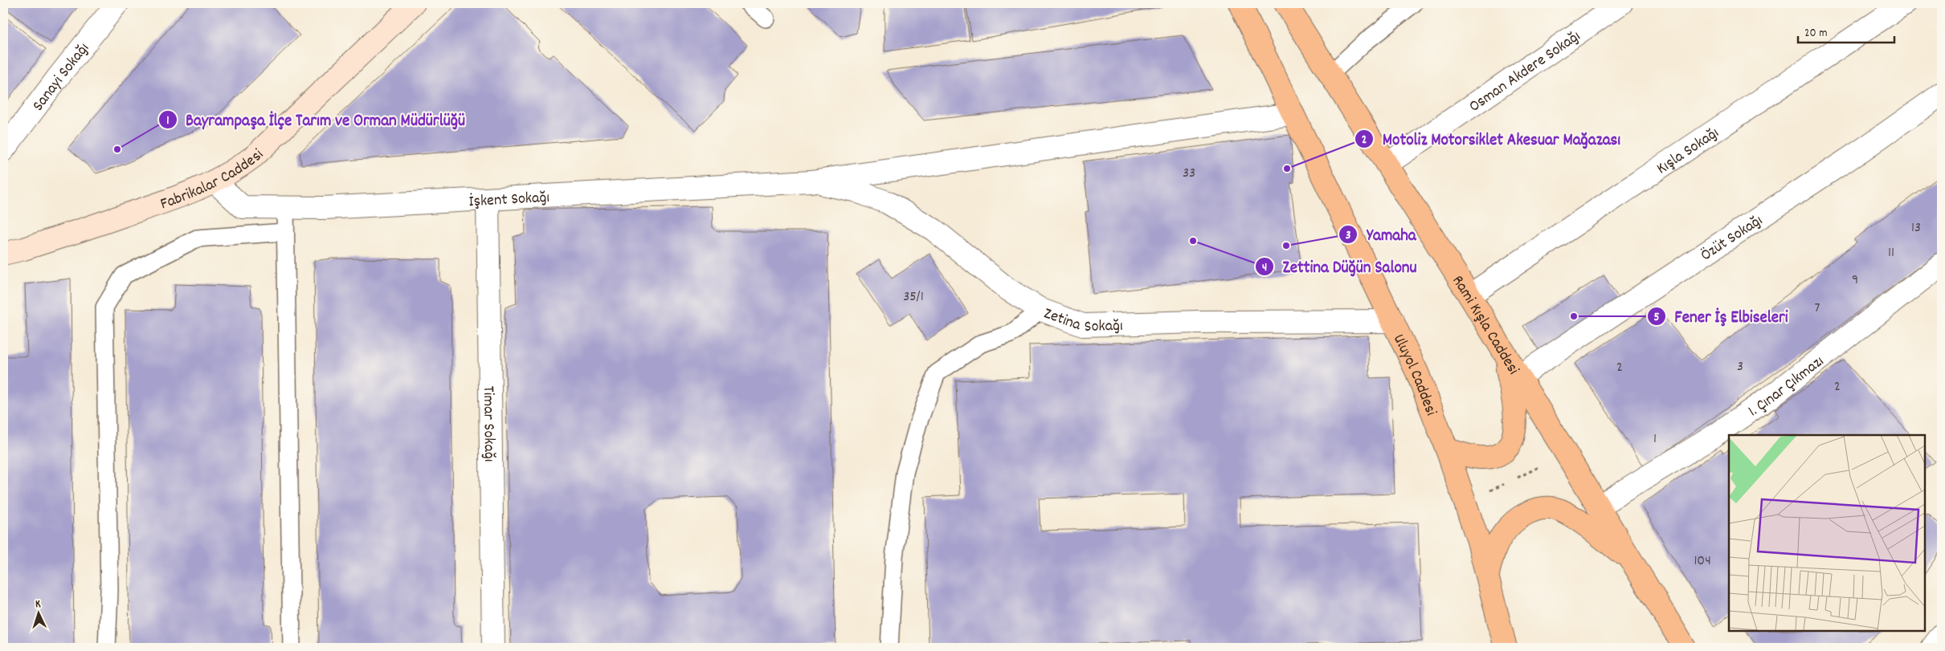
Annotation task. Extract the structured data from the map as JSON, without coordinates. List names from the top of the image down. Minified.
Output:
{"streets":{"main road":["Rami Kışla Caddesi","Uluyol Caddesi"],"street":["Osman Akdere Sokağı","Sanayi Sokağı","Kışla Sokağı","Fabrikalar Caddesi","İşkent Sokağı","Özüt Sokağı","Zetina Sokağı","1. Çınar Çıkmazı","Timar Sokağı"]},"crossings":[["Osman Akdere Sokağı","Rami Kışla Caddesi"],["Kışla Sokağı","Rami Kışla Caddesi"],["Fabrikalar Caddesi","İşkent Sokağı"],["İşkent Sokağı","Zetina Sokağı"],["İşkent Sokağı","Timar Sokağı"],["Özüt Sokağı","Rami Kışla Caddesi"],["Zetina Sokağı","Uluyol Caddesi"],["Rami Kışla Caddesi","1. Çınar Çıkmazı"]],"places":["Bayrampaşa İlçe Tarım ve Orman Müdürlüğü","Motoliz Motorsiklet Akesuar Mağazası","Zettina Düğün Salonu","Yamaha","Fener İş Elbiseleri"],"house_numbers":["33","13","11","9","35/1","7","3","2","2","1","104"],"scale_bar":"20 m","north":"top"}
